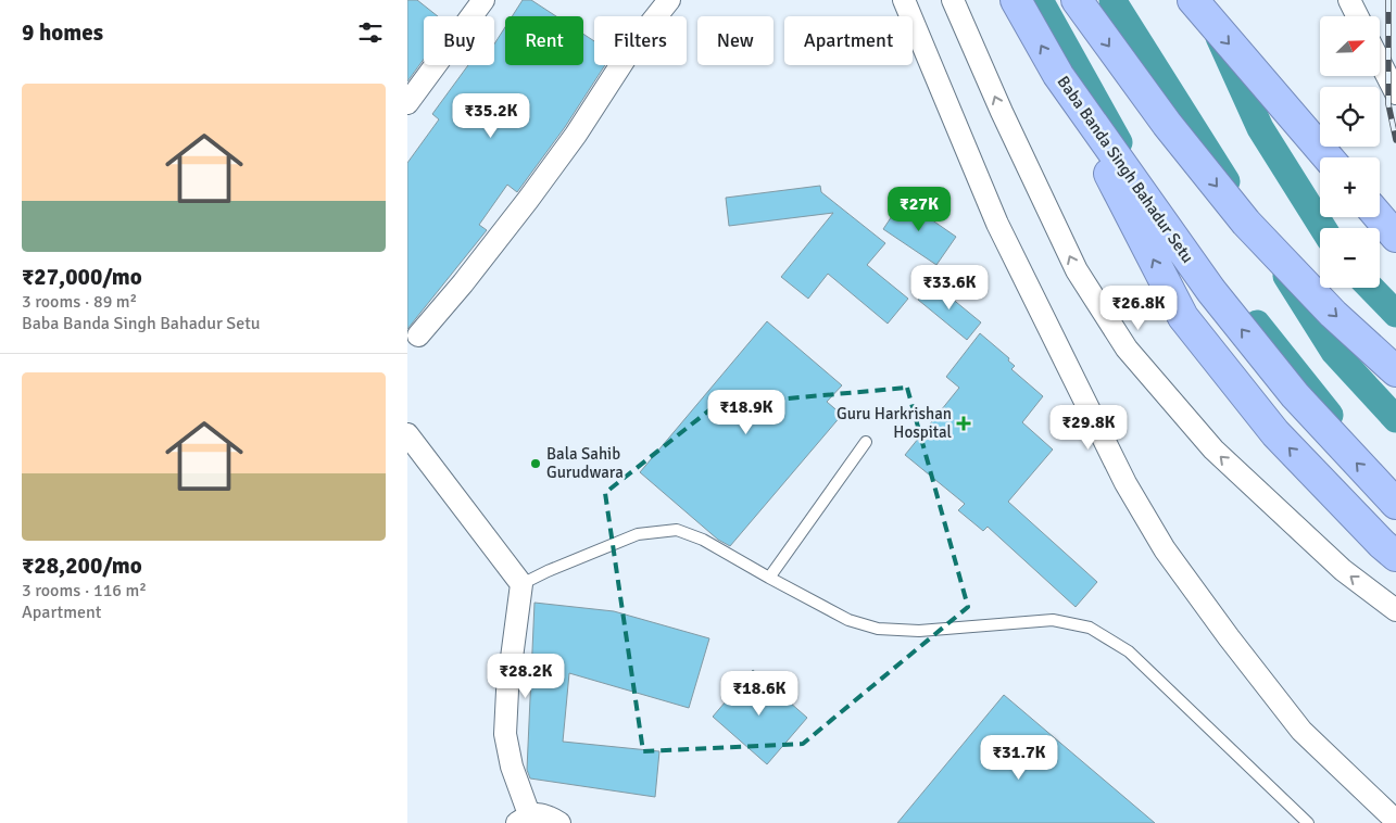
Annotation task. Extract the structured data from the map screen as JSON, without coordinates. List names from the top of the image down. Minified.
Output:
{"streets":{"highway":["Baba Banda Singh Bahadur Setu"]},"places":{"health":["Guru Harkrishan Hospital"],"other":["Bala Sahib Gurudwara"]},"north":"top right","page":{"heading":"9 homes","map_buttons":["+","−"],"chip":["Buy","Rent","Filters","New","Apartment"],"list":[{"name":"₹27,000/mo","note":"3 rooms · 89 m² · Baba Banda Singh Bahadur Setu"},{"name":"₹28,200/mo","note":"3 rooms · 116 m² · Apartment"}],"price":["₹35.2K","₹27K","₹33.6K","₹26.8K","₹18.9K","₹29.8K","₹28.2K","₹18.6K","₹31.7K"]}}
